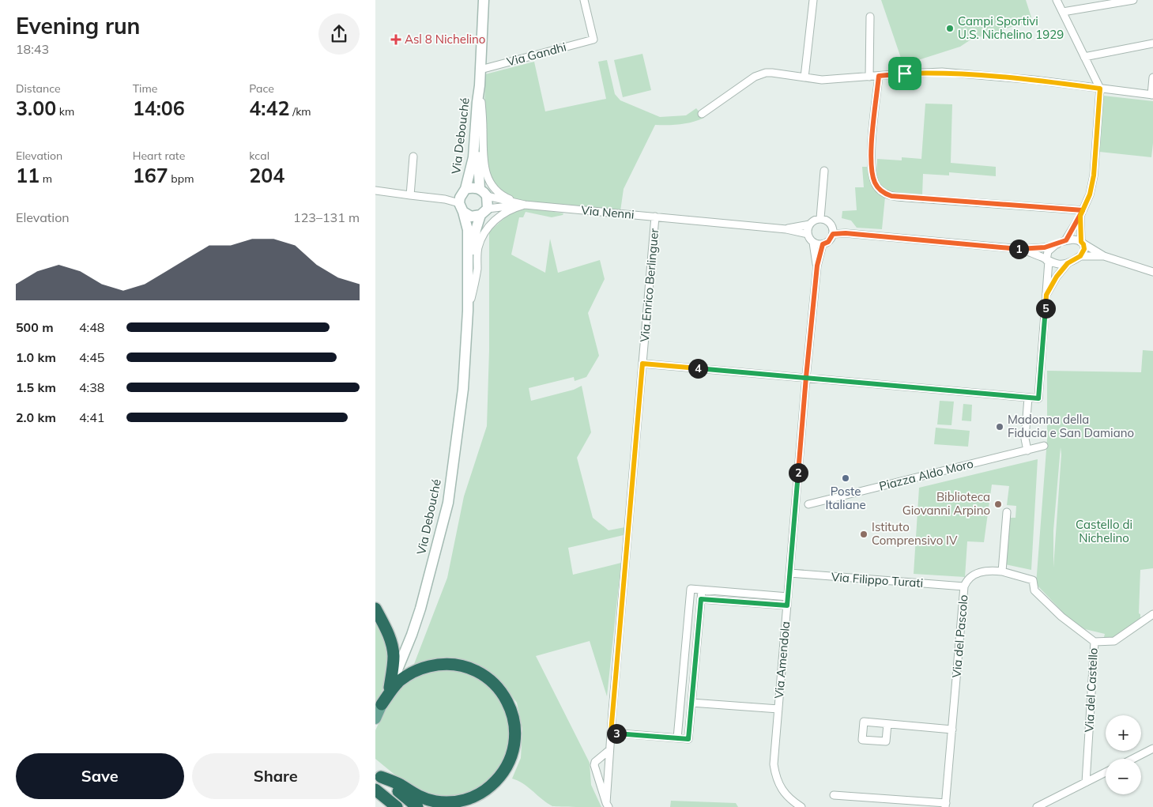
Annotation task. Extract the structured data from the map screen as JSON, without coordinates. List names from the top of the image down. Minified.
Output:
{"streets":{"main road":["Via Debouché"],"street":["Via Gandhi","Via Nenni","Via Enrico Berlinguer","Piazza Aldo Moro","Via Filippo Turati","Via del Pascolo","Via Amendola","Via del Castello"]},"crossings":[["Via Gandhi","Via Debouché"],["Via Debouché","Via Nenni"],["Via Nenni","Via Enrico Berlinguer"],["Via Nenni","Via Amendola"],["Via Filippo Turati","Via del Pascolo"],["Via Filippo Turati","Via Amendola"],["Via del Pascolo","Via del Castello"]],"parks":["Castello di Nichelino"],"places":{"other":["Campi Sportivi U.S. Nichelino 1929","Madonna della Fiducia e San Damiano","Poste Italiane","Biblioteca Giovanni Arpino","Istituto Comprensivo IV"],"health":["Asl 8 Nichelino"]},"page":{"heading":["Evening run","18:43"],"stats":[["Distance","3.00 km"],["Time","14:06"],["Pace","4:42 /km"],["Elevation","11 m"],["Heart rate","167 bpm"],["kcal","204"]],"chart":["Elevation","123–131 m"],"pins":["1","5","4","2","3"],"list":[{"name":"500 m","note":"4:48"},{"name":"1.0 km","note":"4:45"},{"name":"1.5 km","note":"4:38"},{"name":"2.0 km","note":"4:41"}],"map_buttons":["+","−"],"buttons":["Save","Share"]}}
